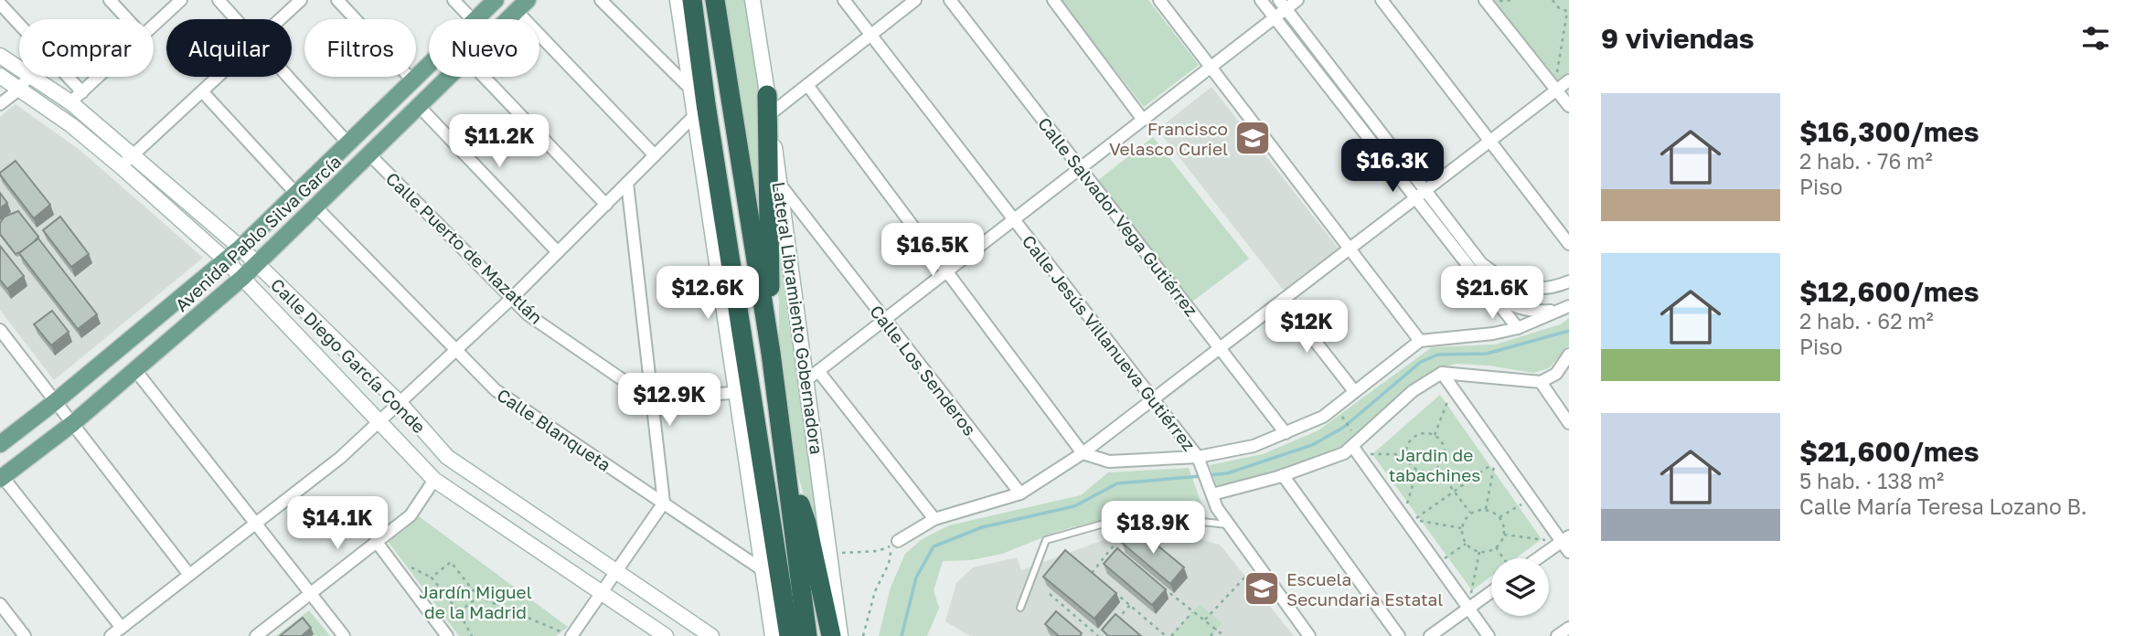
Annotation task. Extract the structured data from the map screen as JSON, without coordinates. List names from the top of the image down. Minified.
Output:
{"streets":{"main road":["Avenida Pablo Silva García"],"street":["Calle Salvador Vega Gutiérrez","Calle Puerto de Mazatlán","Lateral Libramiento Gobernadora","Calle Jesús Villanueva Gutiérrez","Calle Diego García Conde","Calle Los Senderos","Calle Blanqueta"]},"crossings":[["Avenida Pablo Silva García","Calle Puerto de Mazatlán"],["Avenida Pablo Silva García","Calle Diego García Conde"],["Avenida Pablo Silva García","Calle Blanqueta"],["Lateral Libramiento Gobernadora","Calle Los Senderos"]],"parks":["Jardin de tabachines","Jardín Miguel de la Madrid"],"places":{"school or university":["Francisco Velasco Curiel","Escuela Secundaria Estatal"]},"page":{"heading":"9 viviendas","chip":["Comprar","Alquilar","Filtros","Nuevo"],"list":[{"name":"$16,300/mes","note":"2 hab. · 76 m² · Piso"},{"name":"$12,600/mes","note":"2 hab. · 62 m² · Piso"},{"name":"$21,600/mes","note":"5 hab. · 138 m² · Calle María Teresa Lozano B."}],"price":["$11.2K","$16.3K","$16.5K","$12.6K","$21.6K","$12K","$12.9K","$14.1K","$18.9K"]}}
